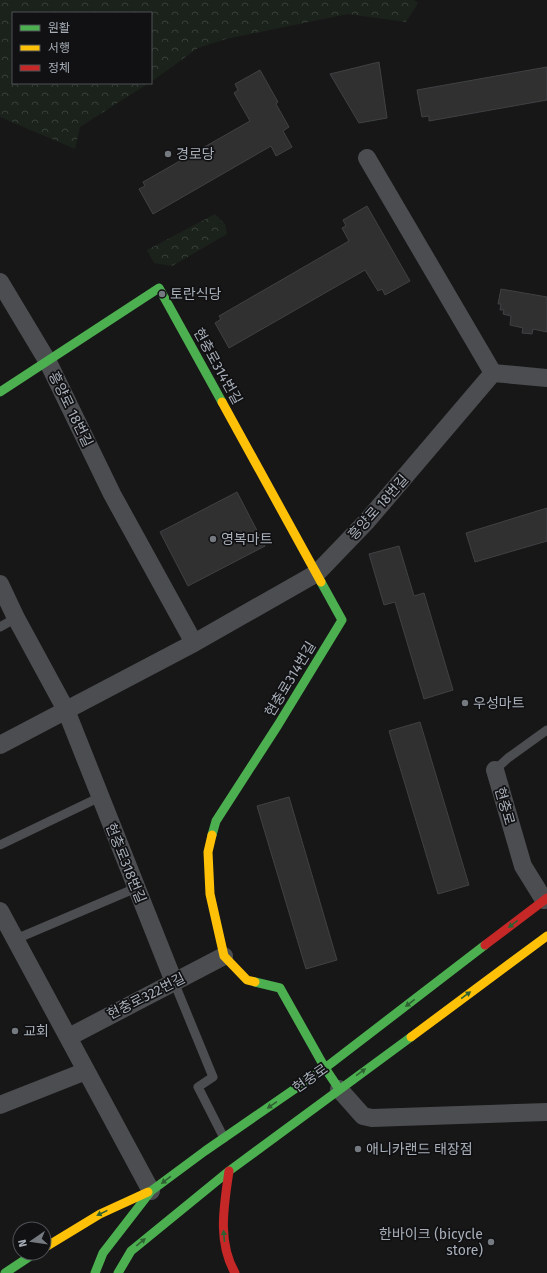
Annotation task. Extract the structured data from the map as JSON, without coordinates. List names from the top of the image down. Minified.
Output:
{"streets":{"street":["현충로314번길","흥양로 18번길","현충로","현충로318번길","현충로322번길"]},"crossings":[["현충로314번길","흥양로 18번길"],["현충로314번길","현충로322번길"],["흥양로 18번길","현충로318번길"],["현충로","현충로318번길"],["현충로318번길","현충로322번길"]],"places":["경로당","토란식당","영복마트","우성마트","교회","애니카랜드 태장점","한바이크 (bicycle store)"],"legend":["원활","서행","정체"],"north":"left"}
